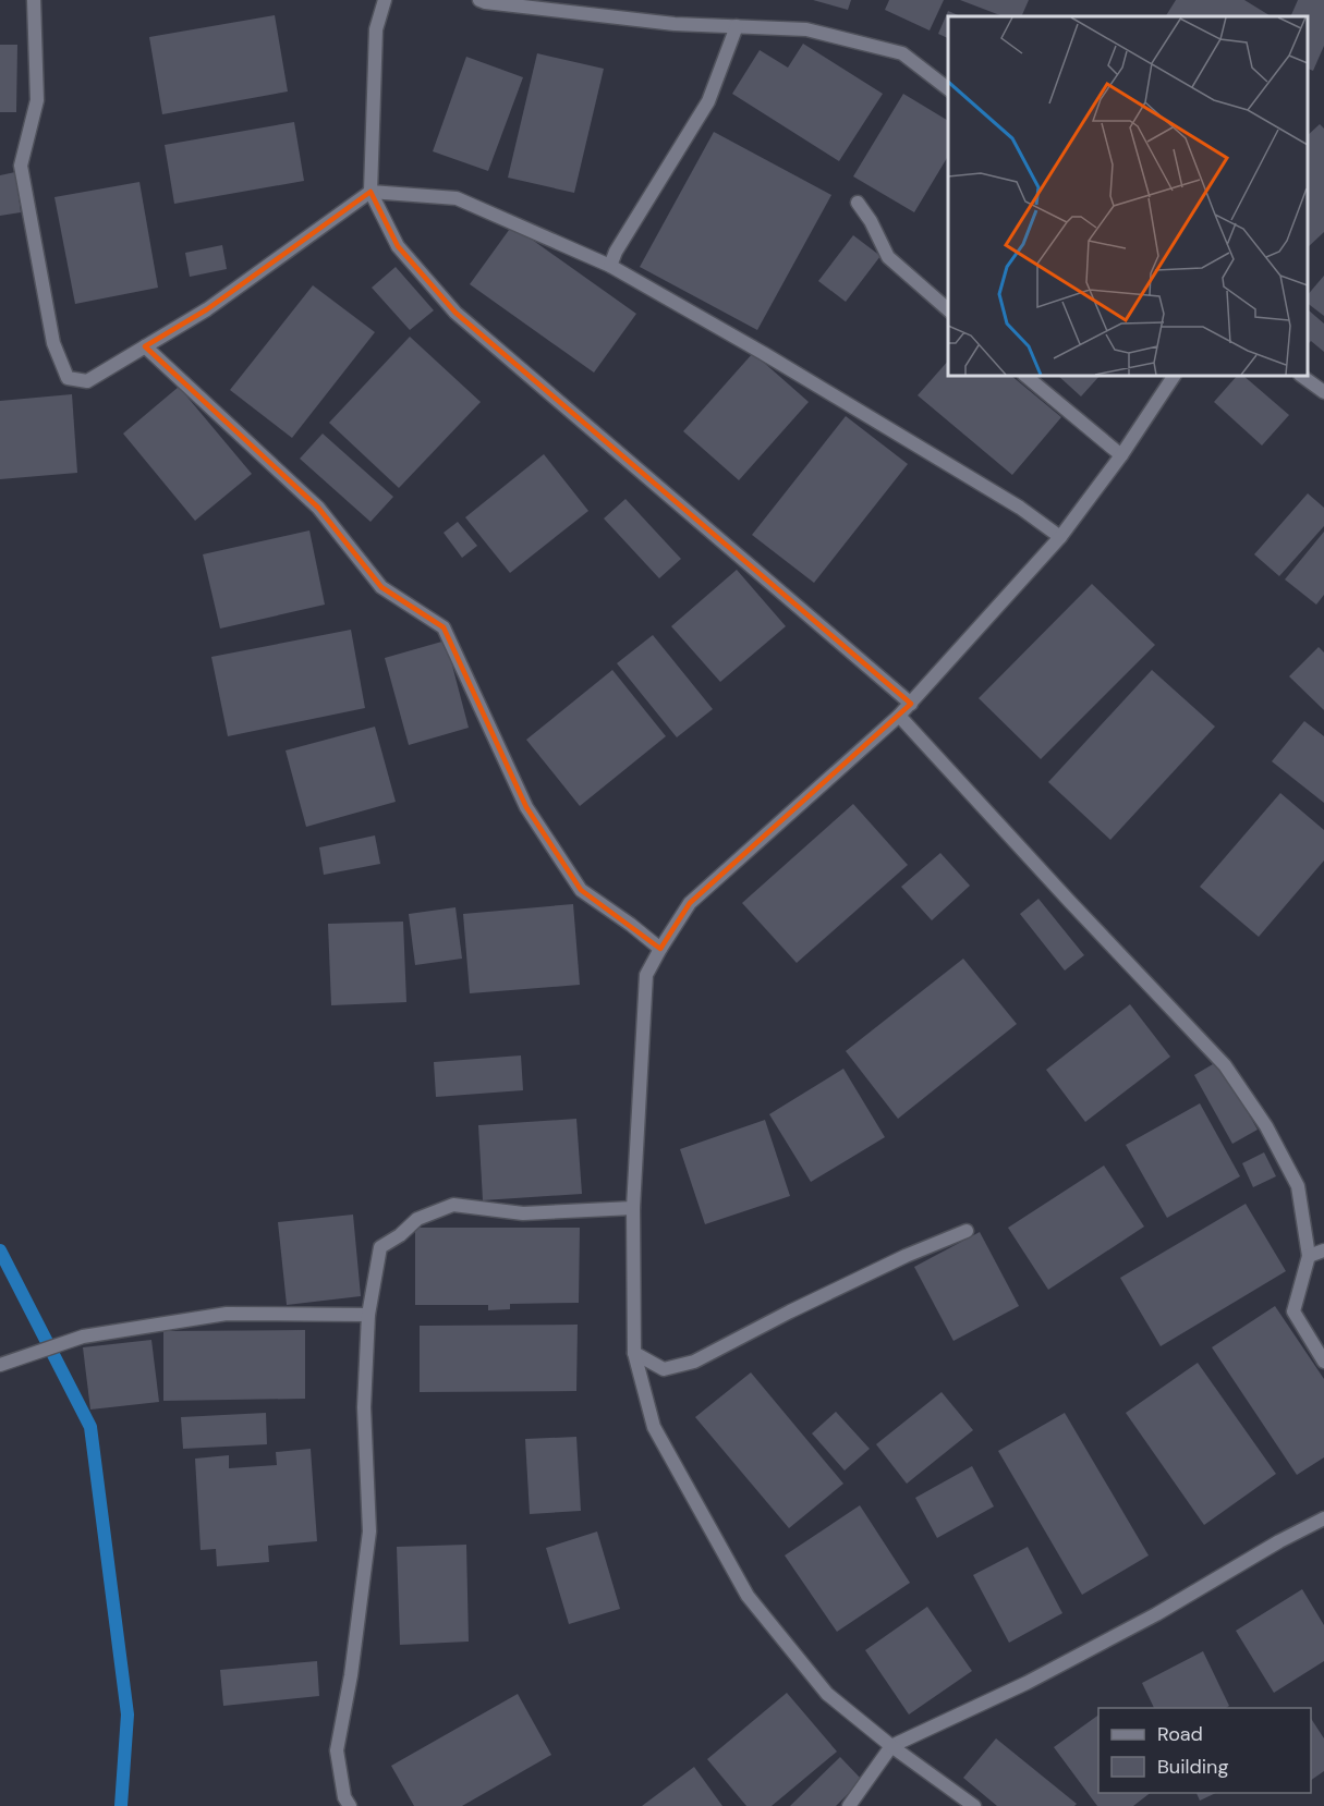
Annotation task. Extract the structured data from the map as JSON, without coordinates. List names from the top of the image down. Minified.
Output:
{"legend":["Road","Building"]}
